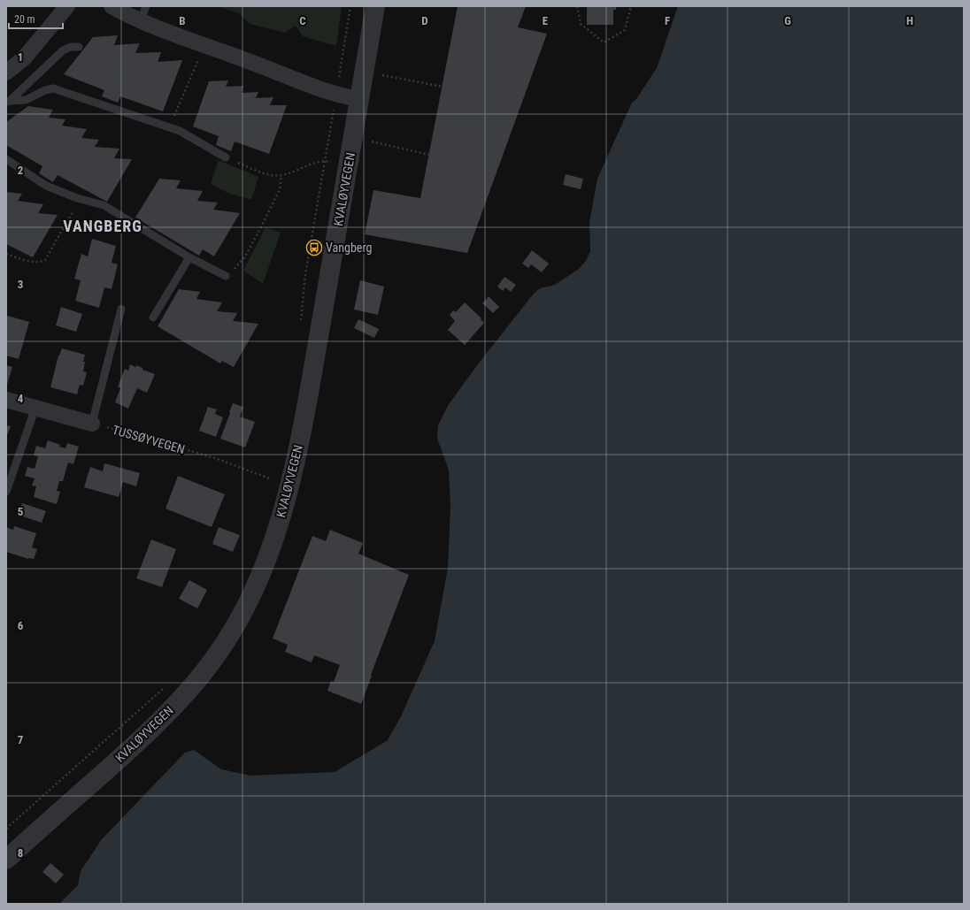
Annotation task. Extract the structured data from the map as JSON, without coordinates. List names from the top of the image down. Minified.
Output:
{"streets":{"street":["KVALØYVEGEN"],"path":["TUSSØYVEGEN"]},"crossings":[["KVALØYVEGEN","TUSSØYVEGEN"]],"districts":["VANGBERG"],"places":{"bus stop":["Vangberg"]},"scale_bar":"20 m","grid":{"columns":["B","C","D","E","F","G","H"],"rows":["1","2","3","4","5","6","7","8"]}}
